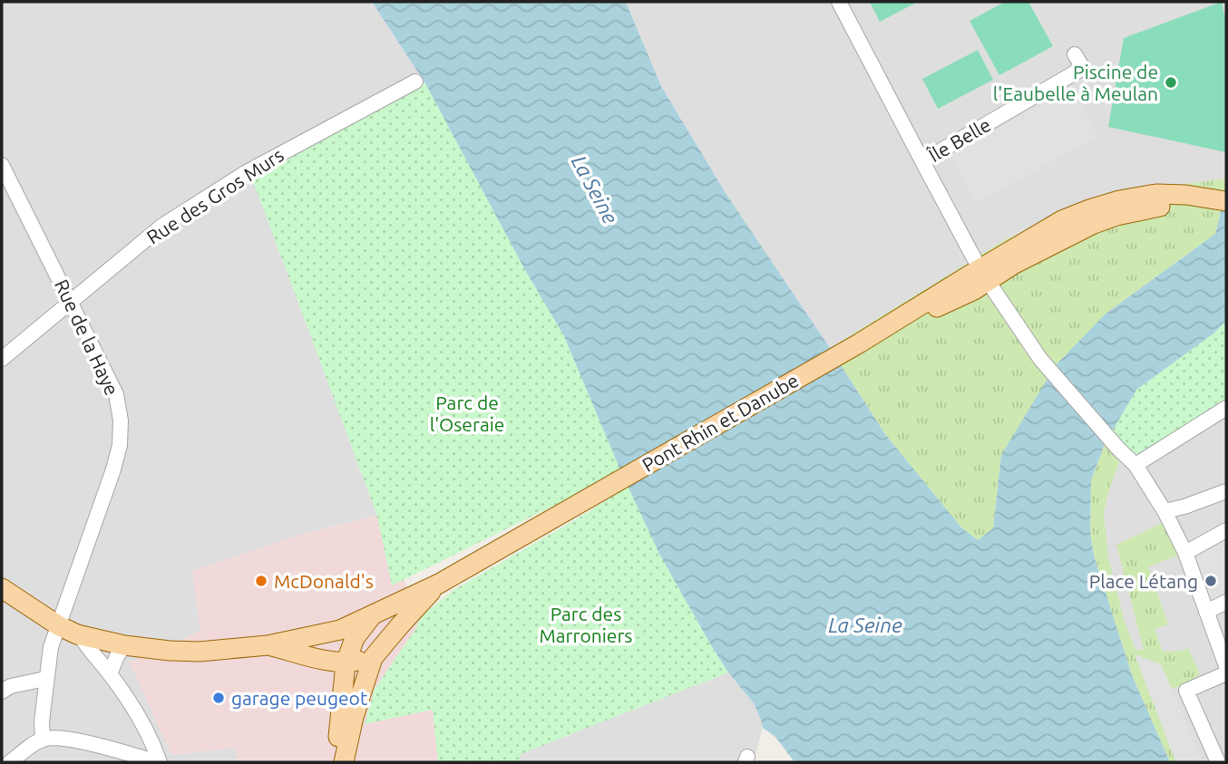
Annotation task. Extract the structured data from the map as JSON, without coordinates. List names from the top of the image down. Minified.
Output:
{"streets":{"main road":["Pont Rhin et Danube"],"street":["Île Belle","Rue des Gros Murs","Rue de la Haye"]},"crossings":[["Île Belle","Pont Rhin et Danube"],["Rue des Gros Murs","Rue de la Haye"]],"water":["La Seine"],"parks":["Parc de l'Oseraie","Parc des Marroniers"],"places":["Piscine de l'Eaubelle à Meulan","McDonald's","Place Létang","garage peugeot"]}
